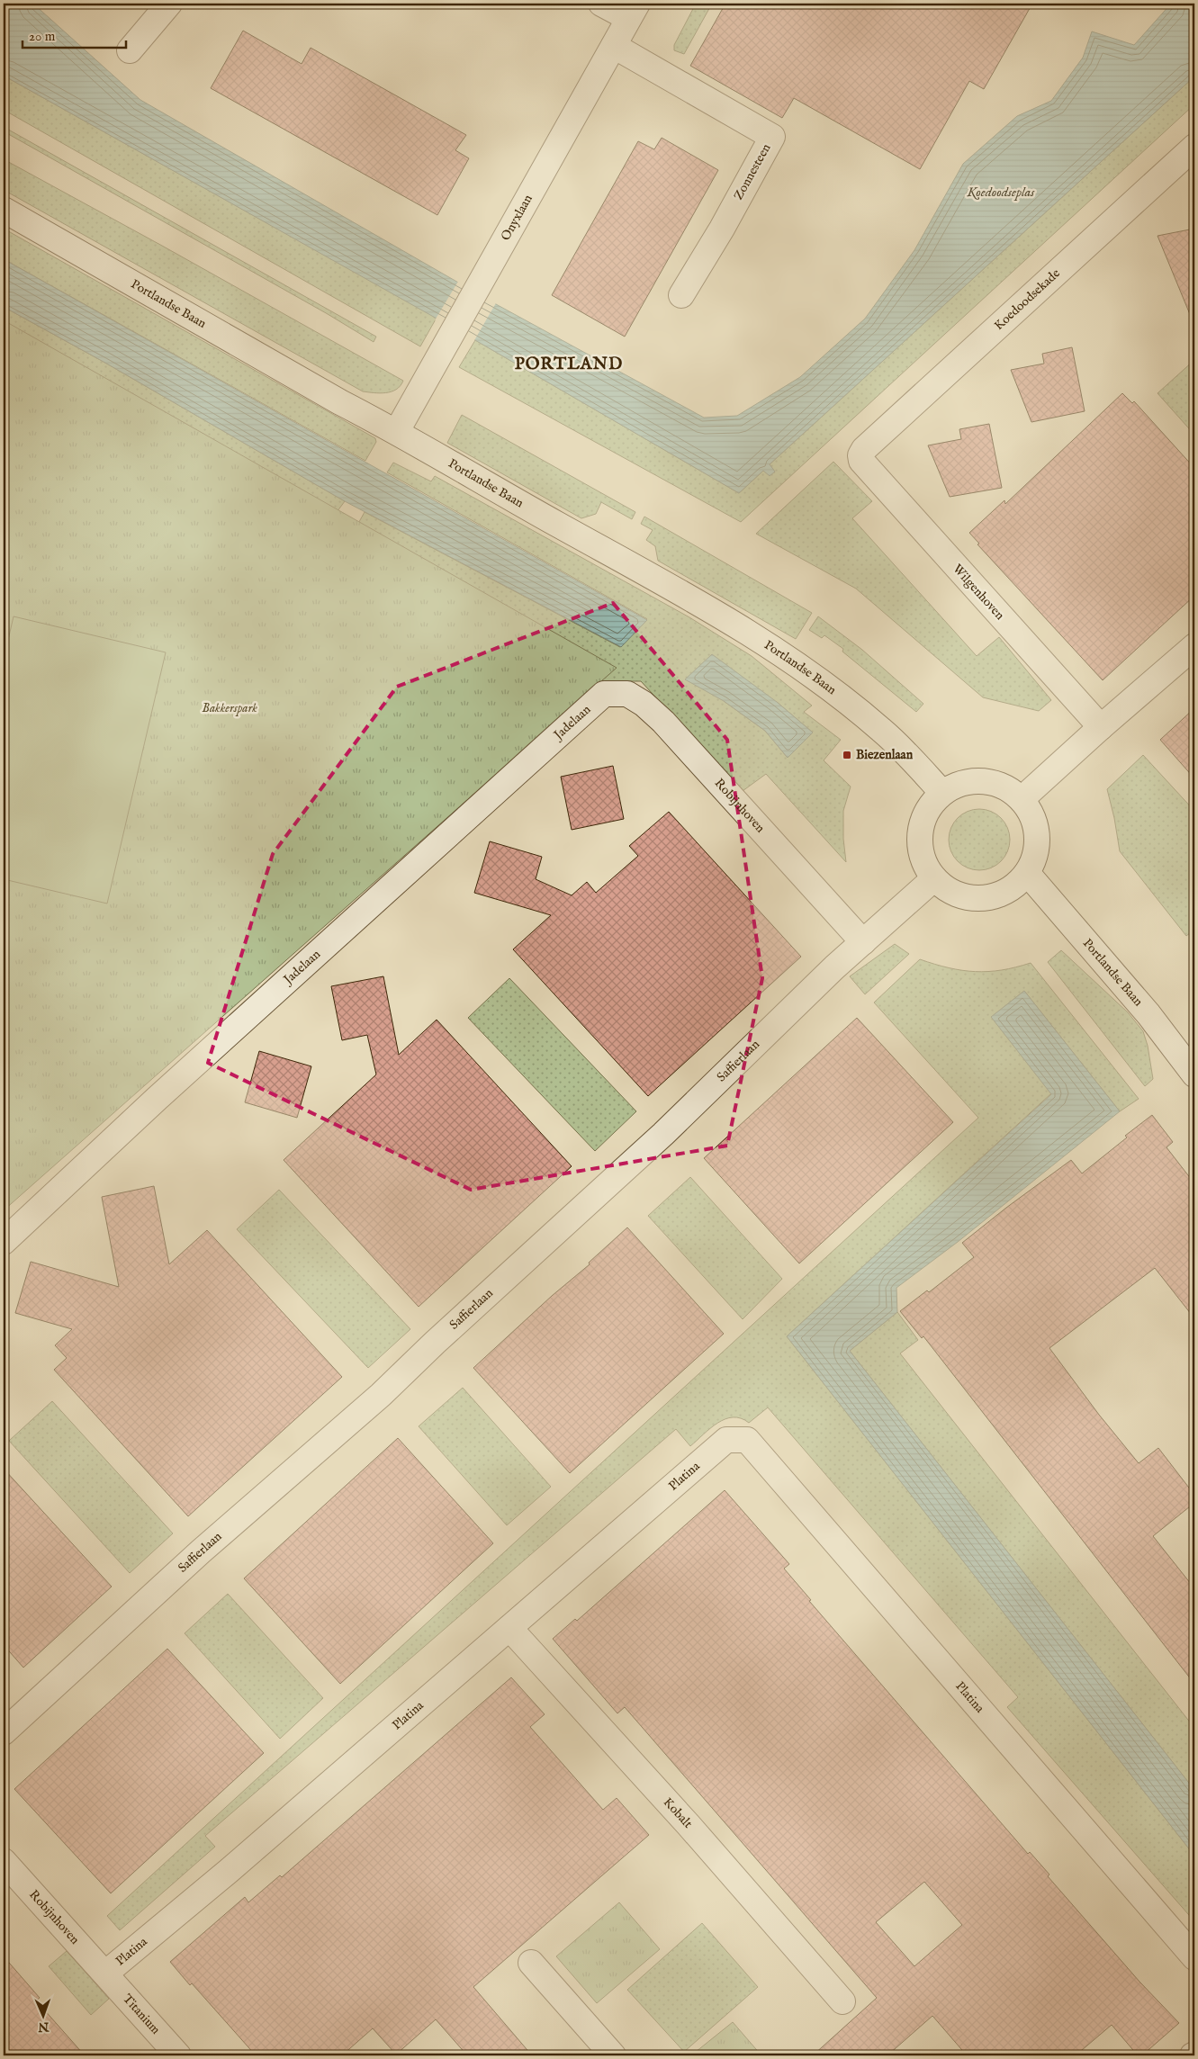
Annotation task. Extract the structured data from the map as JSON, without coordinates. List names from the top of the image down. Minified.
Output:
{"streets":{"street":["Zonnesteen","Onyxlaan","Koedoodsekade","Portlandse Baan","Wilgenhoven","Jadelaan","Robijnhoven","Saffierlaan","Platina","Kobalt","Titanium"]},"crossings":[["Zonnesteen","Onyxlaan"],["Onyxlaan","Portlandse Baan"],["Koedoodsekade","Wilgenhoven"],["Portlandse Baan","Saffierlaan"],["Jadelaan","Robijnhoven"],["Robijnhoven","Saffierlaan"],["Robijnhoven","Platina"],["Robijnhoven","Titanium"],["Platina","Kobalt"],["Platina","Titanium"]],"districts":["PORTLAND"],"water":["Koedoodseplas"],"parks":["Bakkerspark"],"places":{"transit":["Biezenlaan"]},"scale_bar":"20 m","north":"bottom"}
